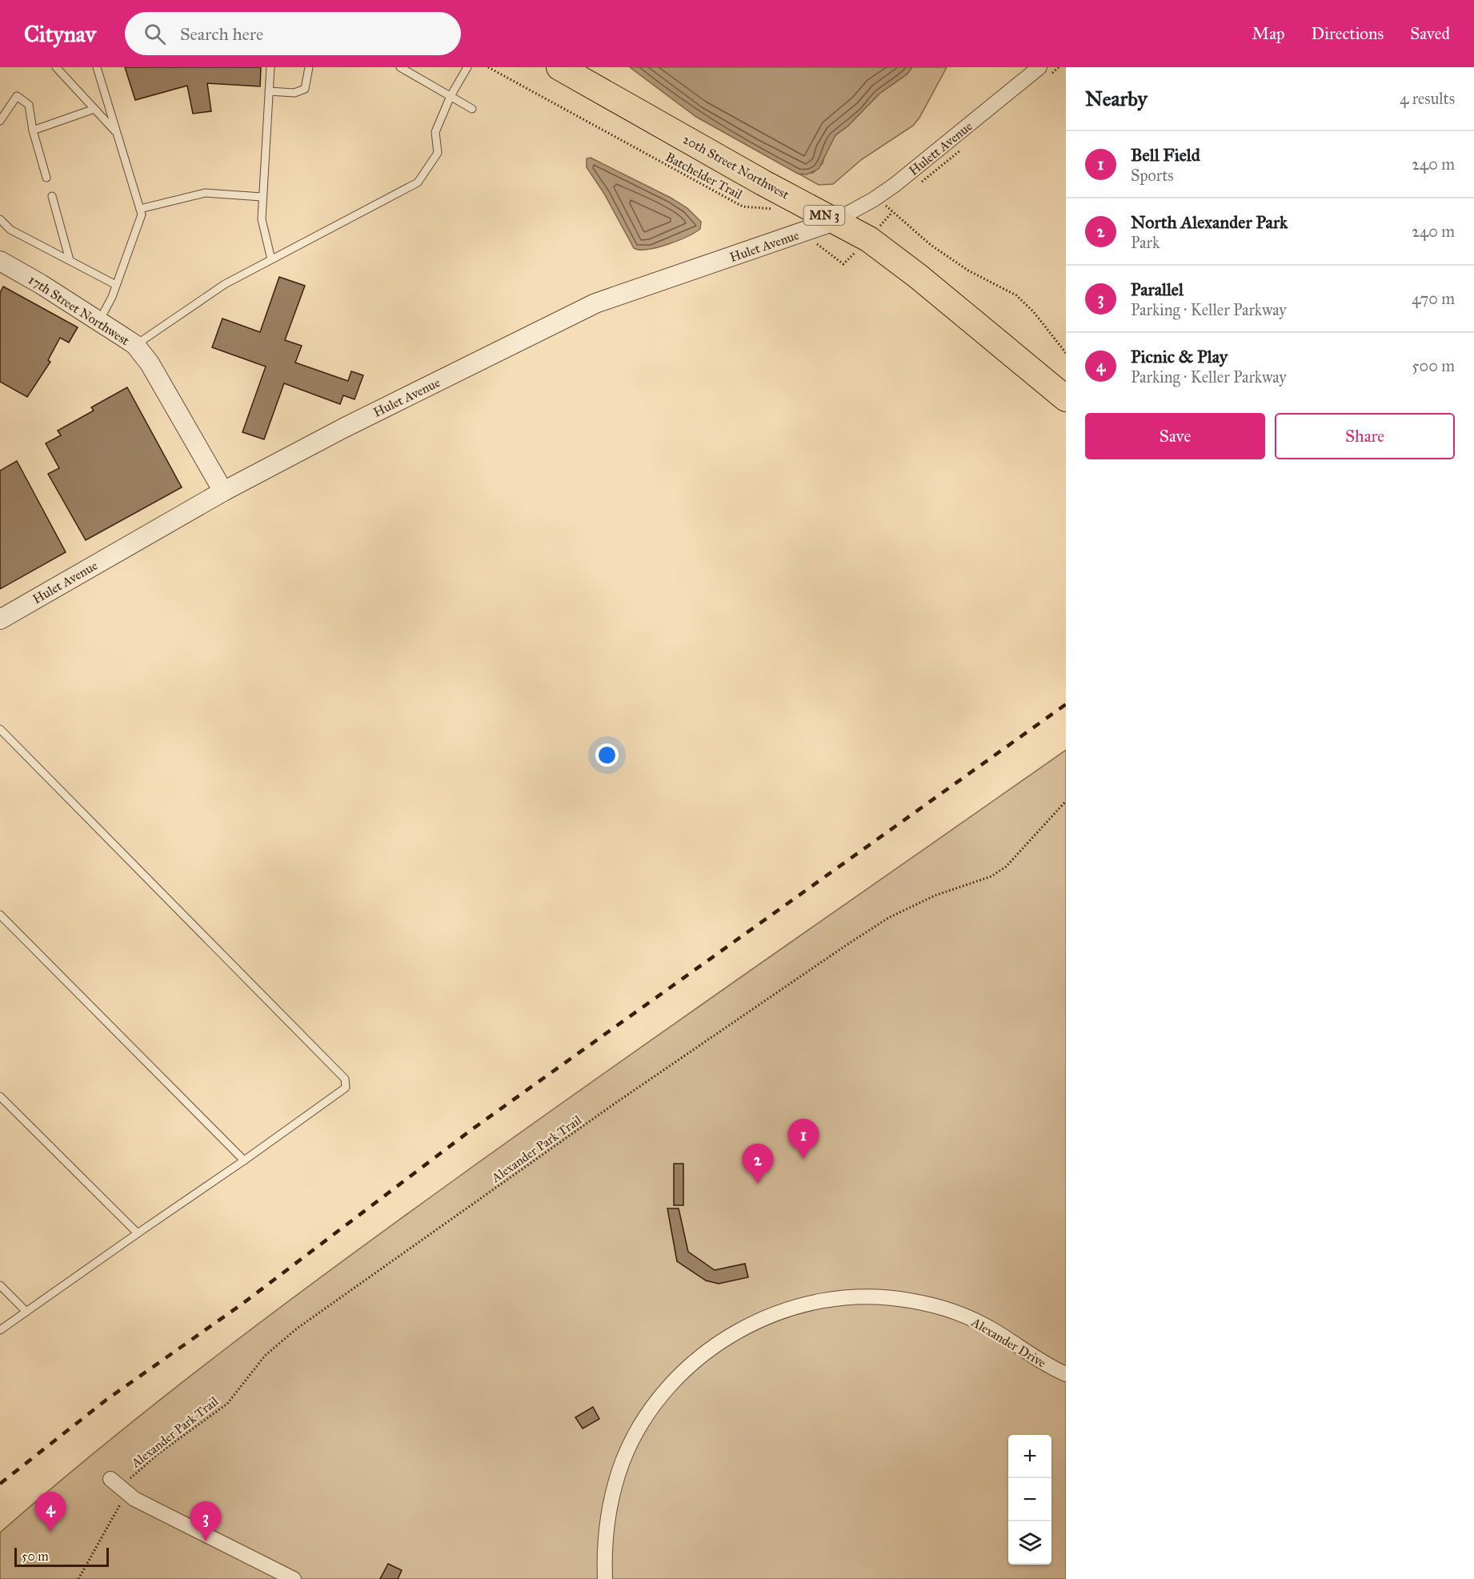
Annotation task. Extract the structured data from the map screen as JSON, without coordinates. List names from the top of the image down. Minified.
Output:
{"streets":{"highway":["20th Street Northwest","MN 3"],"street":["Hulett Avenue","Hulet Avenue","17th Street Northwest","Alexander Drive"],"path":["Batchelder Trail","Alexander Park Trail"]},"crossings":[["Hulett Avenue","20th Street Northwest"],["Hulett Avenue","Hulet Avenue"],["20th Street Northwest","Hulet Avenue"],["Hulet Avenue","17th Street Northwest"]],"scale_bar":"50 m","page":{"header":"Citynav","search":"Search here","nav":["Map","Directions","Saved"],"heading":["Nearby","4 results"],"list":[{"mark":"1","name":"Bell Field","note":"Sports","value":"240 m"},{"mark":"2","name":"North Alexander Park","note":"Park","value":"240 m"},{"mark":"3","name":"Parallel","note":"Parking · Keller Parkway","value":"470 m"},{"mark":"4","name":"Picnic & Play","note":"Parking · Keller Parkway","value":"500 m"}],"buttons":["Save","Share"],"pins":["1","2","4","3"],"map_buttons":["+","−"],"scale":"50 m"}}
